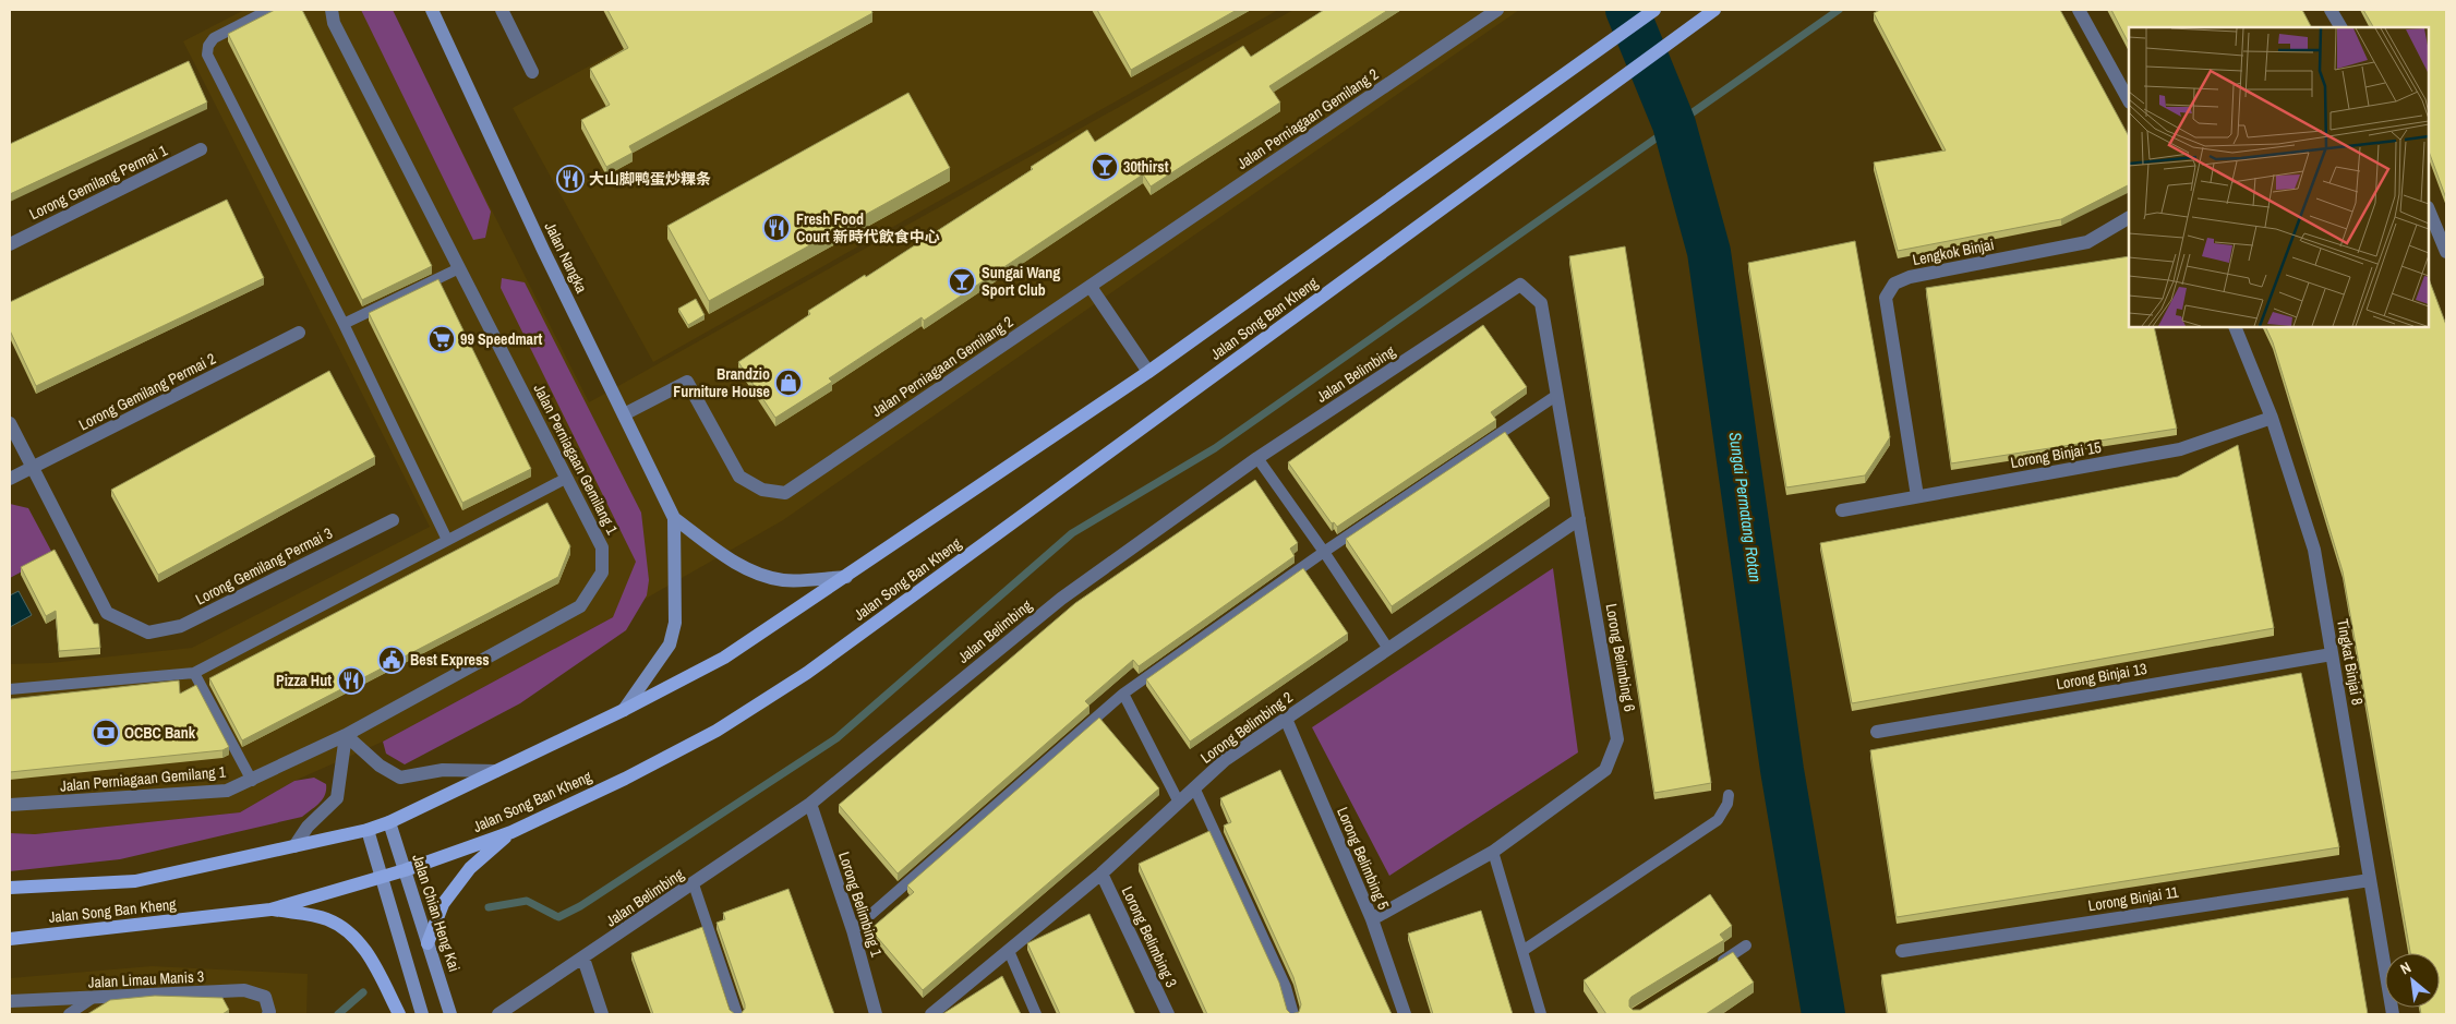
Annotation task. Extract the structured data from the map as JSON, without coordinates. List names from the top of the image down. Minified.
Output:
{"streets":{"main road":["Jalan Song Ban Kheng"],"street":["Jalan Perniagaan Gemilang 2","Lorong Gemilang Permai 1","Lengkok Binjai","Jalan Nangka","Jalan Belimbing","Lorong Gemilang Permai 2","Lorong Binjai 15","Jalan Perniagaan Gemilang 1","Lorong Gemilang Permai 3","Lorong Belimbing 6","Tingkat Binjai 8","Lorong Binjai 13","Lorong Belimbing 2","Lorong Belimbing 5","Lorong Binjai 11","Lorong Belimbing 1","Jalan Chian Heng Kai","Lorong Belimbing 3","Jalan Limau Manis 3"]},"crossings":[["Jalan Perniagaan Gemilang 2","Jalan Nangka"],["Lengkok Binjai","Lorong Binjai 15"],["Jalan Nangka","Jalan Song Ban Kheng"],["Jalan Song Ban Kheng","Jalan Chian Heng Kai"],["Jalan Belimbing","Lorong Belimbing 6"],["Jalan Belimbing","Lorong Belimbing 1"],["Lorong Gemilang Permai 2","Lorong Gemilang Permai 3"],["Lorong Binjai 15","Tingkat Binjai 8"],["Lorong Belimbing 6","Lorong Belimbing 2"],["Lorong Belimbing 6","Lorong Belimbing 5"],["Tingkat Binjai 8","Lorong Binjai 13"],["Tingkat Binjai 8","Lorong Binjai 11"],["Lorong Belimbing 2","Lorong Belimbing 5"],["Lorong Belimbing 2","Lorong Belimbing 3"]],"water":["Sungai Permatang Rotan"],"places":{"bar":["30thirst","Sungai Wang Sport Club"],"restaurant":["大山脚鸭蛋炒粿条","Fresh Food Court 新時代飲食中心","Pizza Hut"],"supermarket":["99 Speedmart"],"shop":["Brandzio Furniture House"],"public building":["Best Express"],"bank":["OCBC Bank"]},"north":"top left"}
